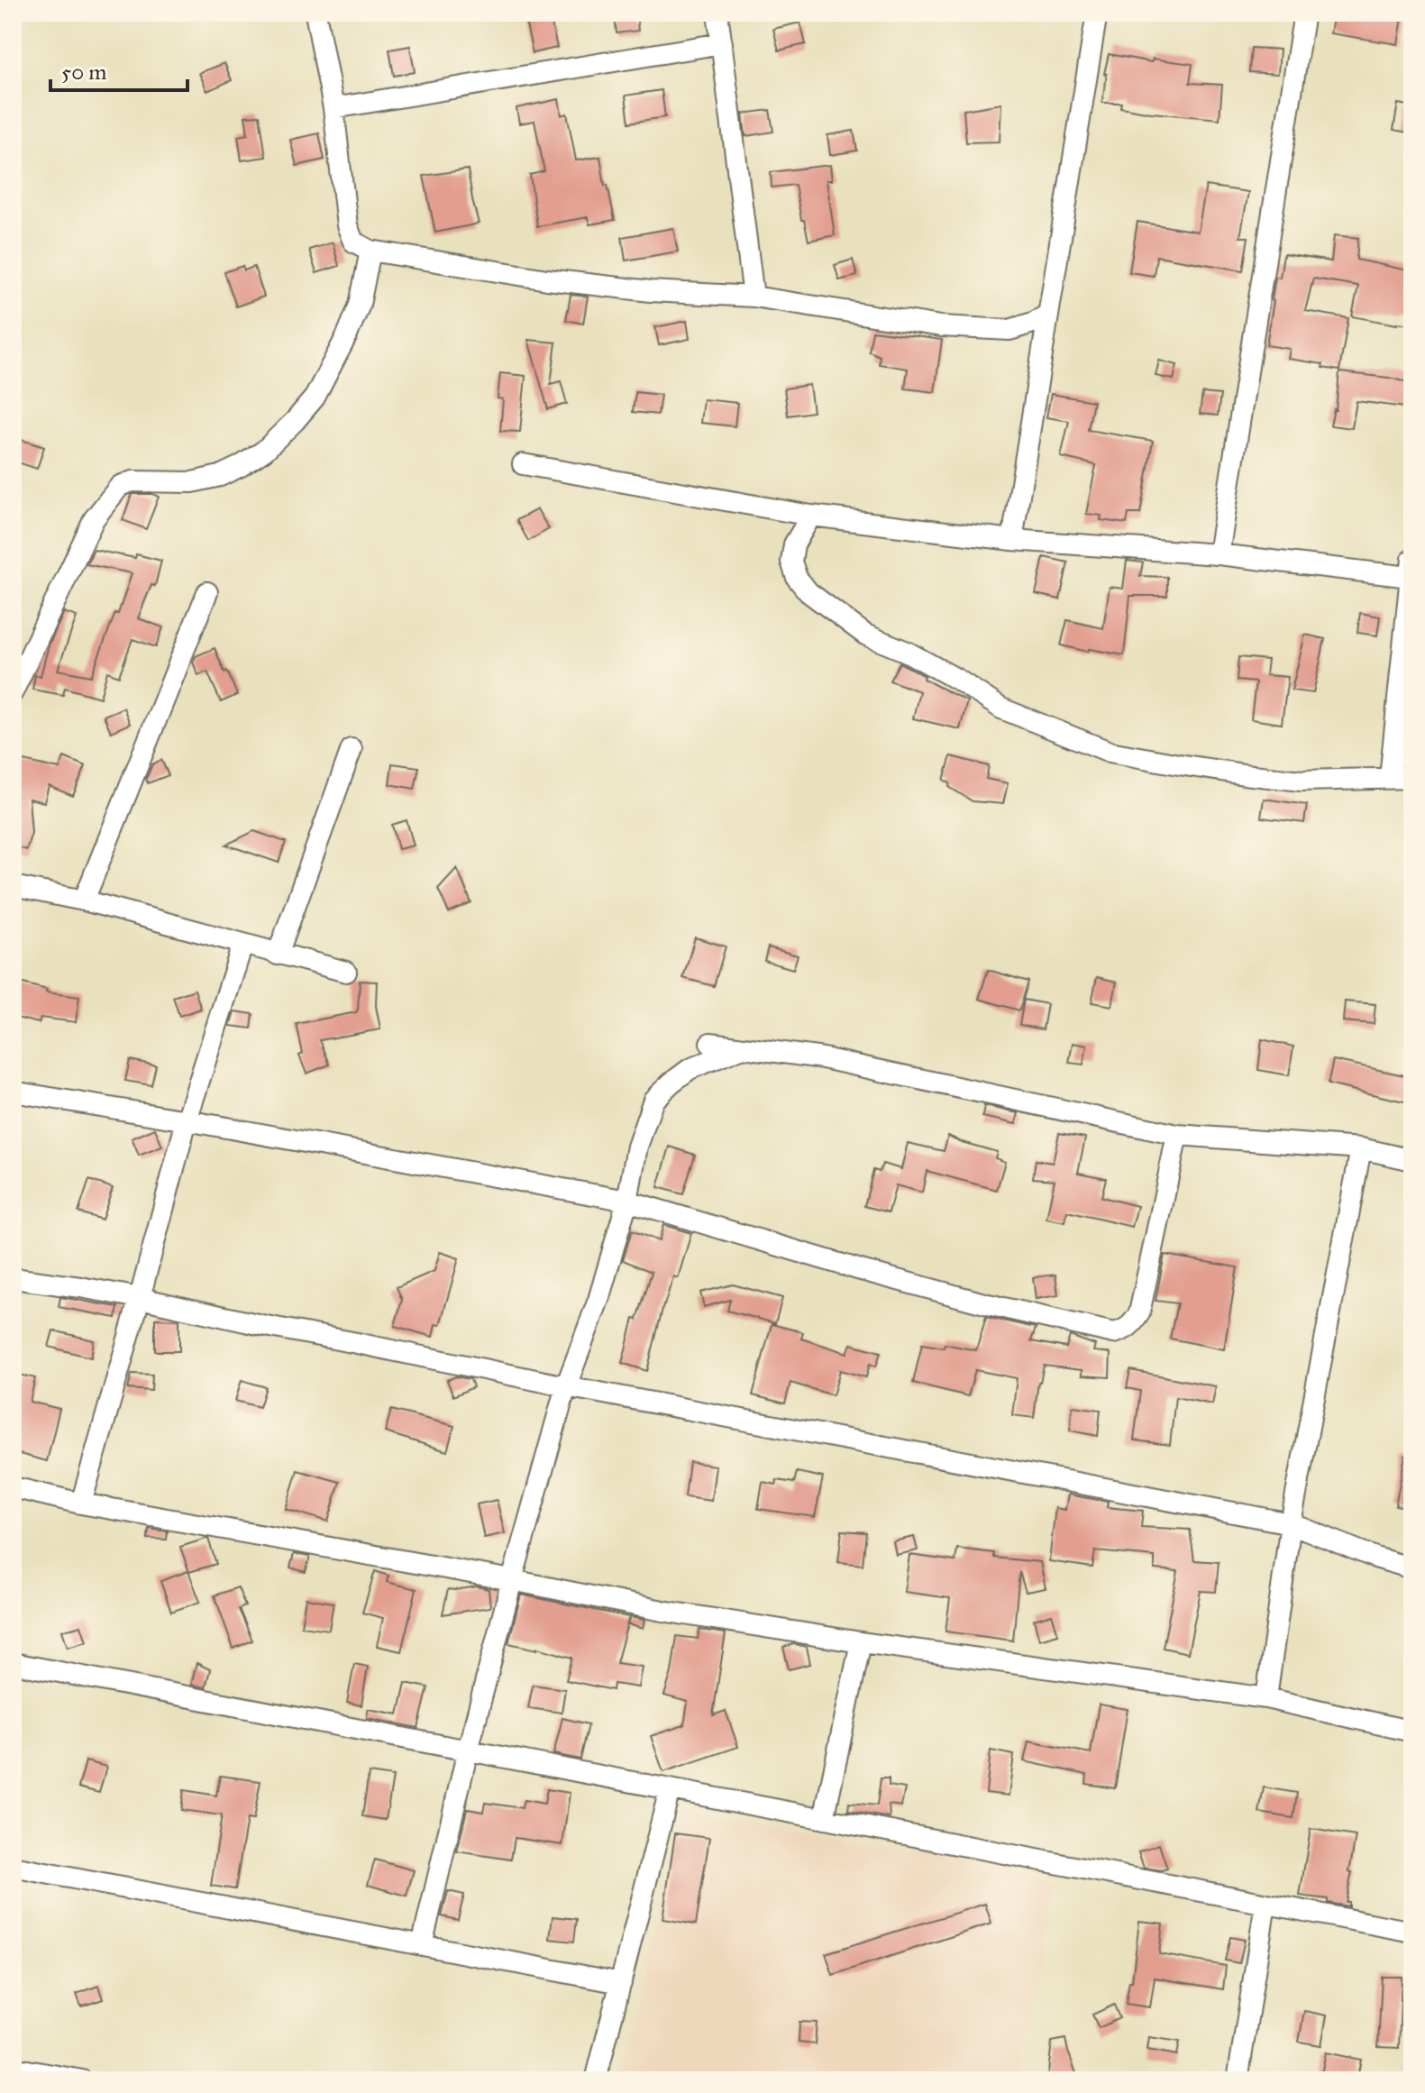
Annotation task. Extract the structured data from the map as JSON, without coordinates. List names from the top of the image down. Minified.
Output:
{"scale_bar":"50 m"}
